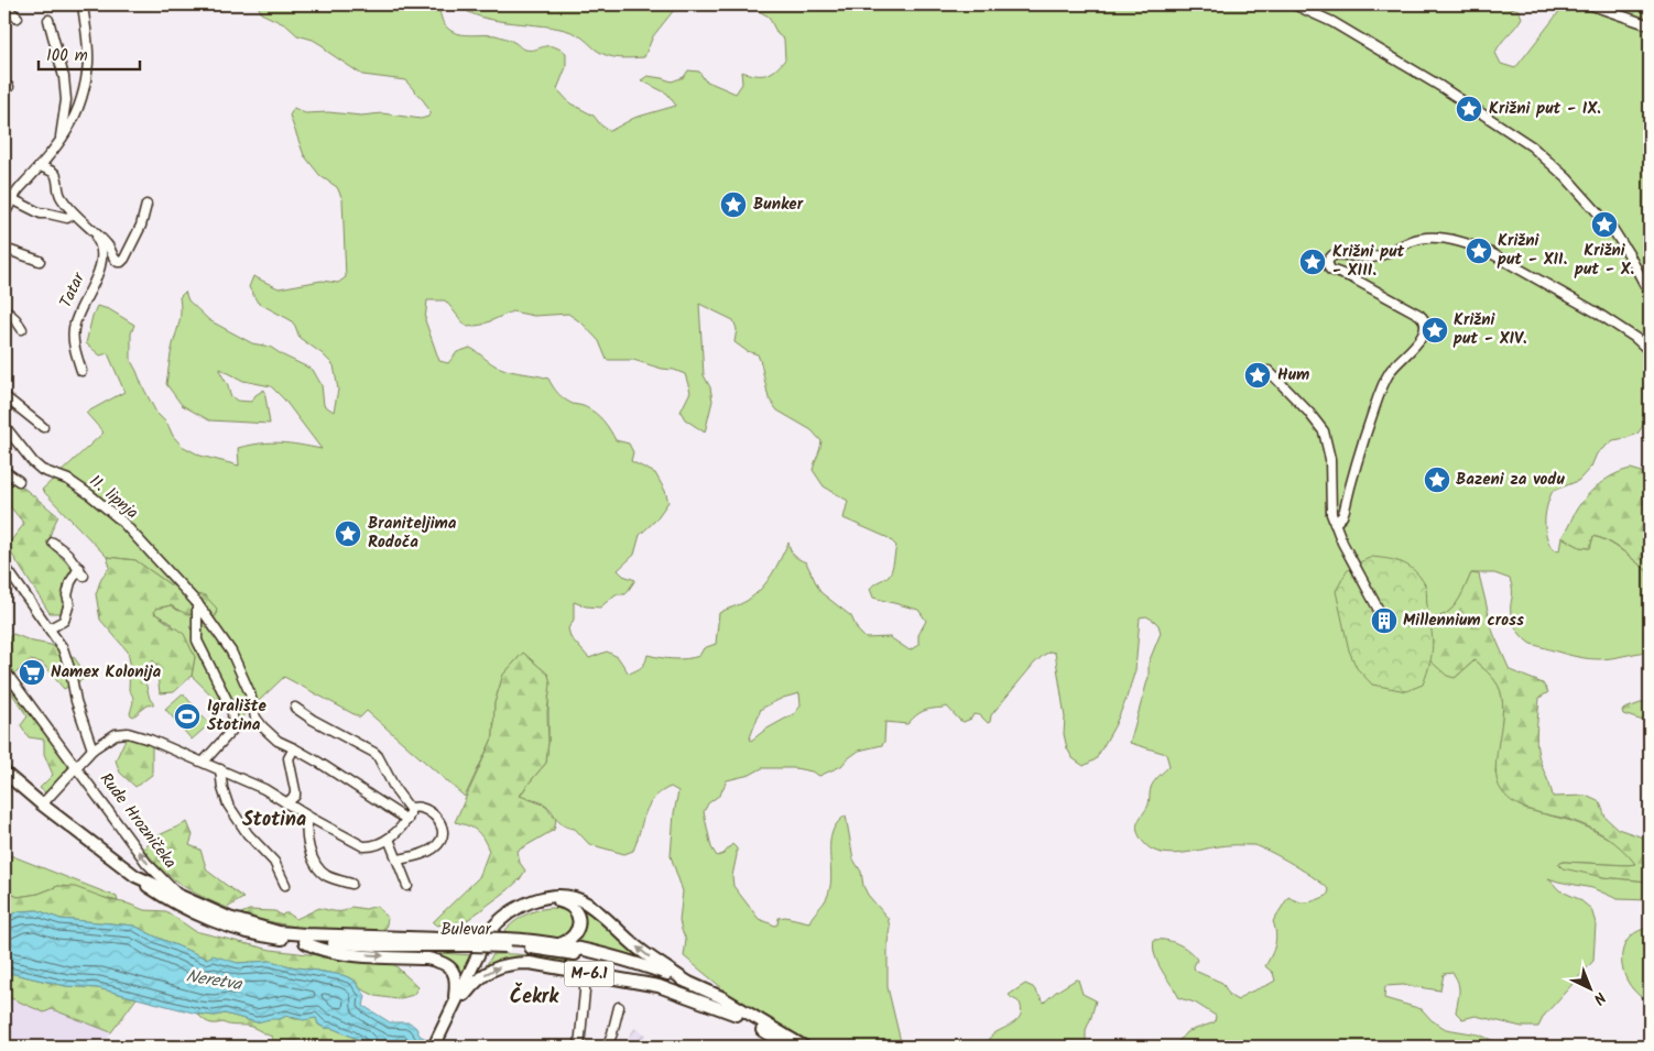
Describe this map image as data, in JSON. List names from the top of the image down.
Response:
{
  "streets": {
    "main road": ["Bulevar", "M-6.1"],
    "street": ["Tatar", "11. lipnja", "Rude Hrozničeka"]
  },
  "crossings": [
    ["Bulevar", "M-6.1"]
  ],
  "districts": ["Stotina", "Čekrk"],
  "water": ["Neretva"],
  "places": {
    "place": [
      "Križni put - IX.",
      "Bunker",
      "Križni put - X.",
      "Križni put - XII.",
      "Križni put - XIII.",
      "Križni put - XIV.",
      "Hum",
      "Bazeni za vodu",
      "Braniteljima Rodoča"
    ],
    "building": ["Millennium cross"],
    "supermarket": ["Namex Kolonija"],
    "sports": ["Igralište Stotina"]
  },
  "scale_bar": "100 m",
  "north": "bottom right"
}
